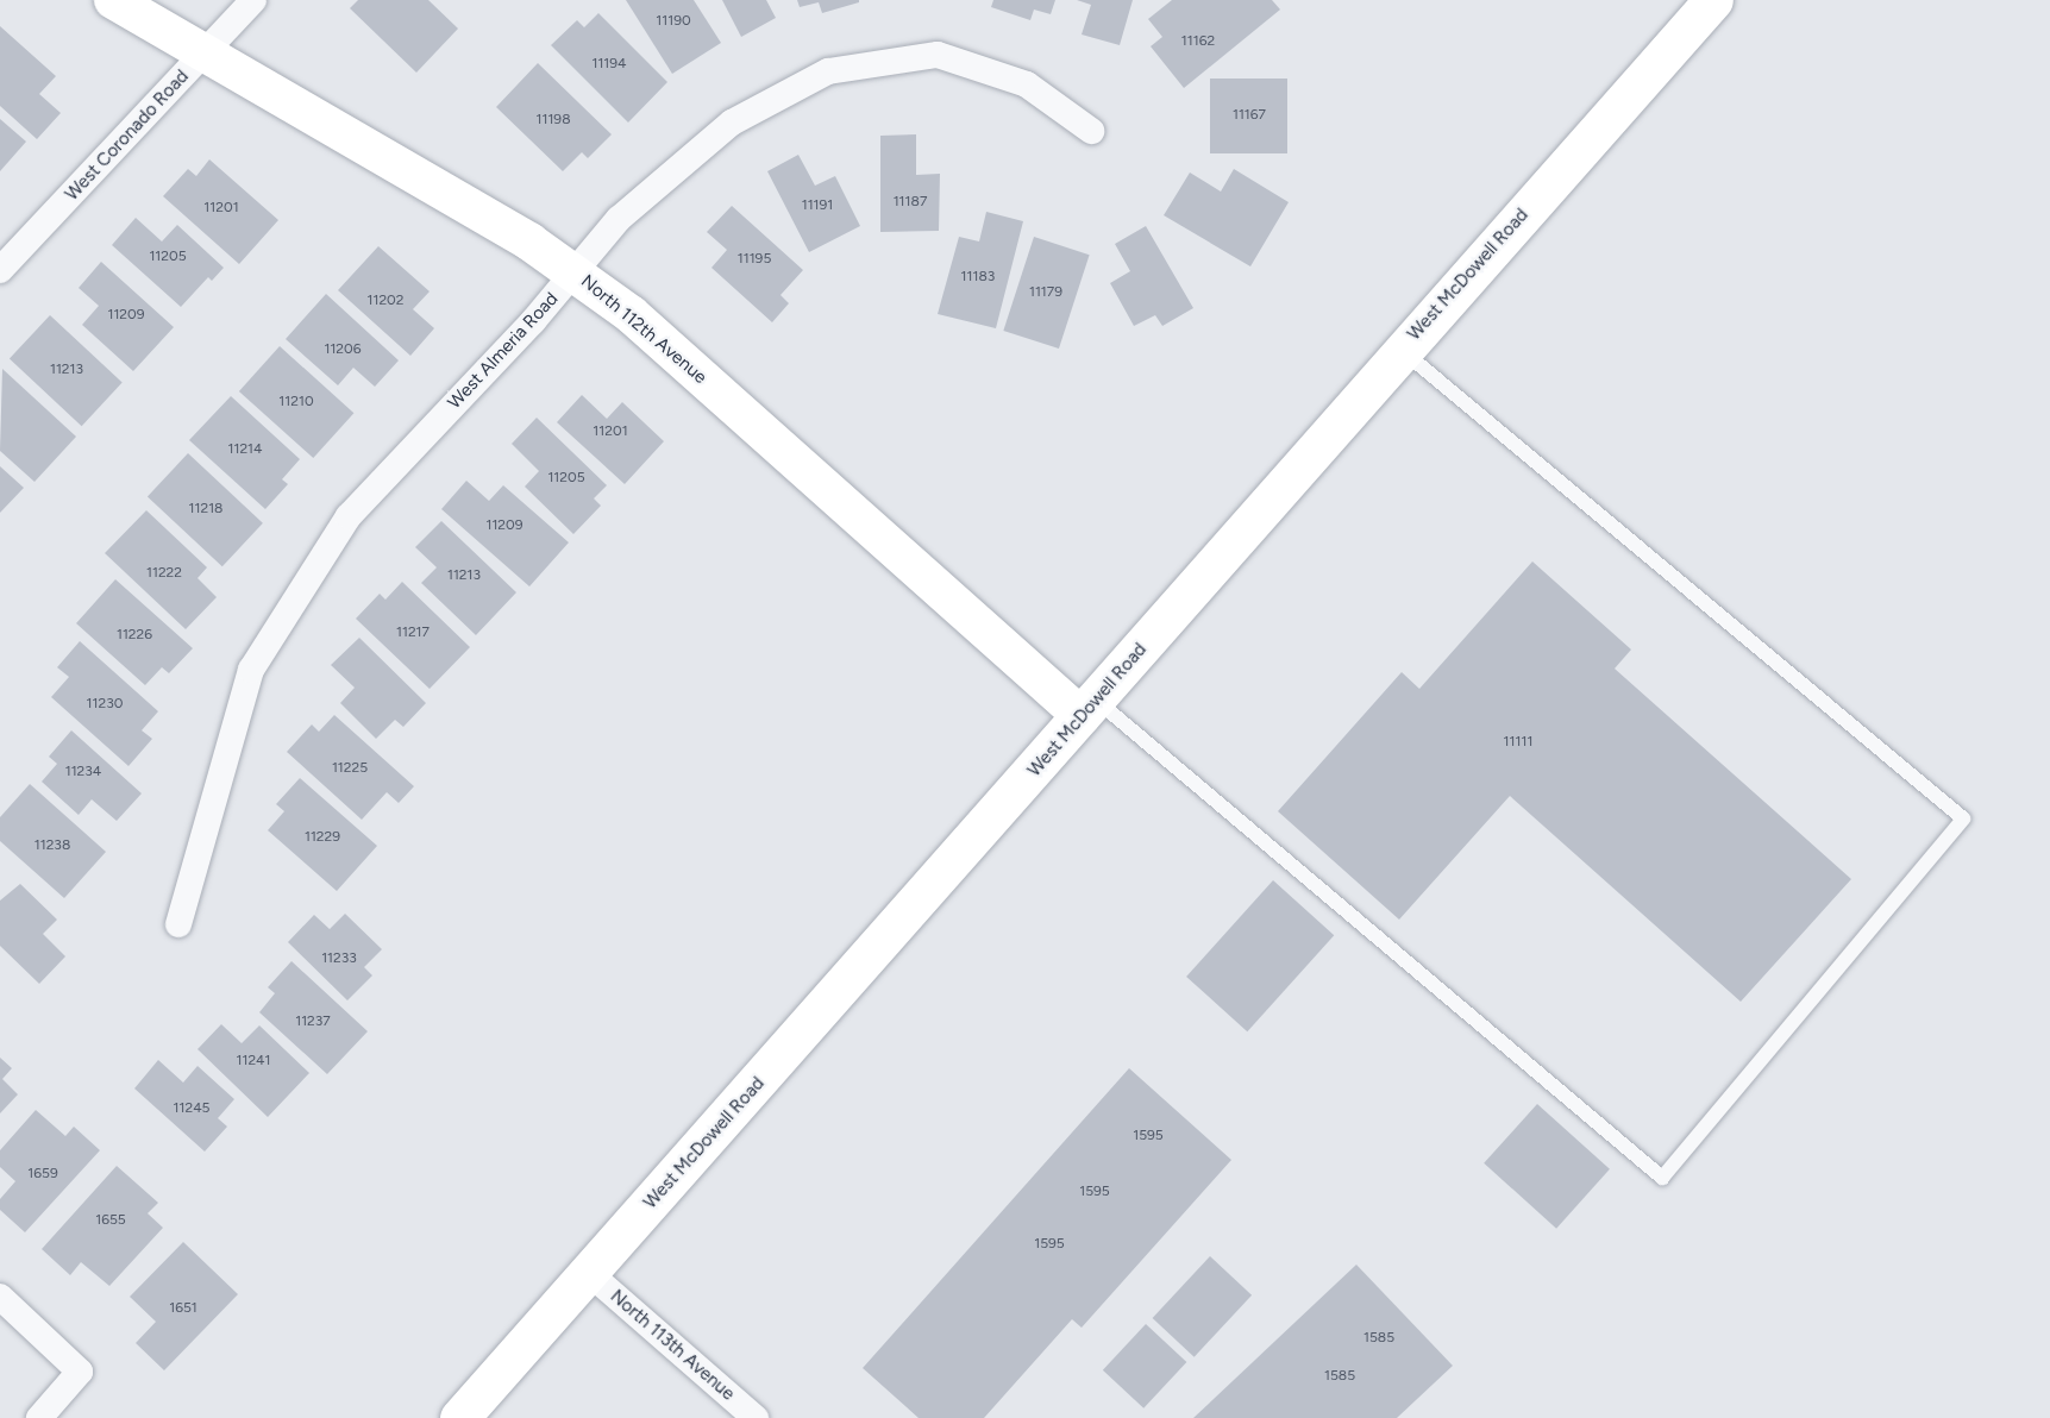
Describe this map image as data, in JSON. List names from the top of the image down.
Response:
{
  "streets": {
    "main road": ["West McDowell Road"],
    "street": [
      "West Coronado Road",
      "North 112th Avenue",
      "West Almeria Road",
      "North 113th Avenue"
    ]
  },
  "crossings": [
    ["West Coronado Road", "North 112th Avenue"],
    ["West McDowell Road", "North 112th Avenue"],
    ["West McDowell Road", "North 113th Avenue"],
    ["North 112th Avenue", "West Almeria Road"]
  ],
  "house_numbers": [
    "11190",
    "11162",
    "11194",
    "11167",
    "11198",
    "11187",
    "11191",
    "11201",
    "11205",
    "11195",
    "11183",
    "11179",
    "11202",
    "11209",
    "11206",
    "11213",
    "11210",
    "11201",
    "11214",
    "11205",
    "11218",
    "11209",
    "11222",
    "11213",
    "11217",
    "11226",
    "11230",
    "11111",
    "11225",
    "11234",
    "11229",
    "11238",
    "11233",
    "11237",
    "11241",
    "11245",
    "1595",
    "1659",
    "1595",
    "1655",
    "1595",
    "1651",
    "1585",
    "1585"
  ]
}
